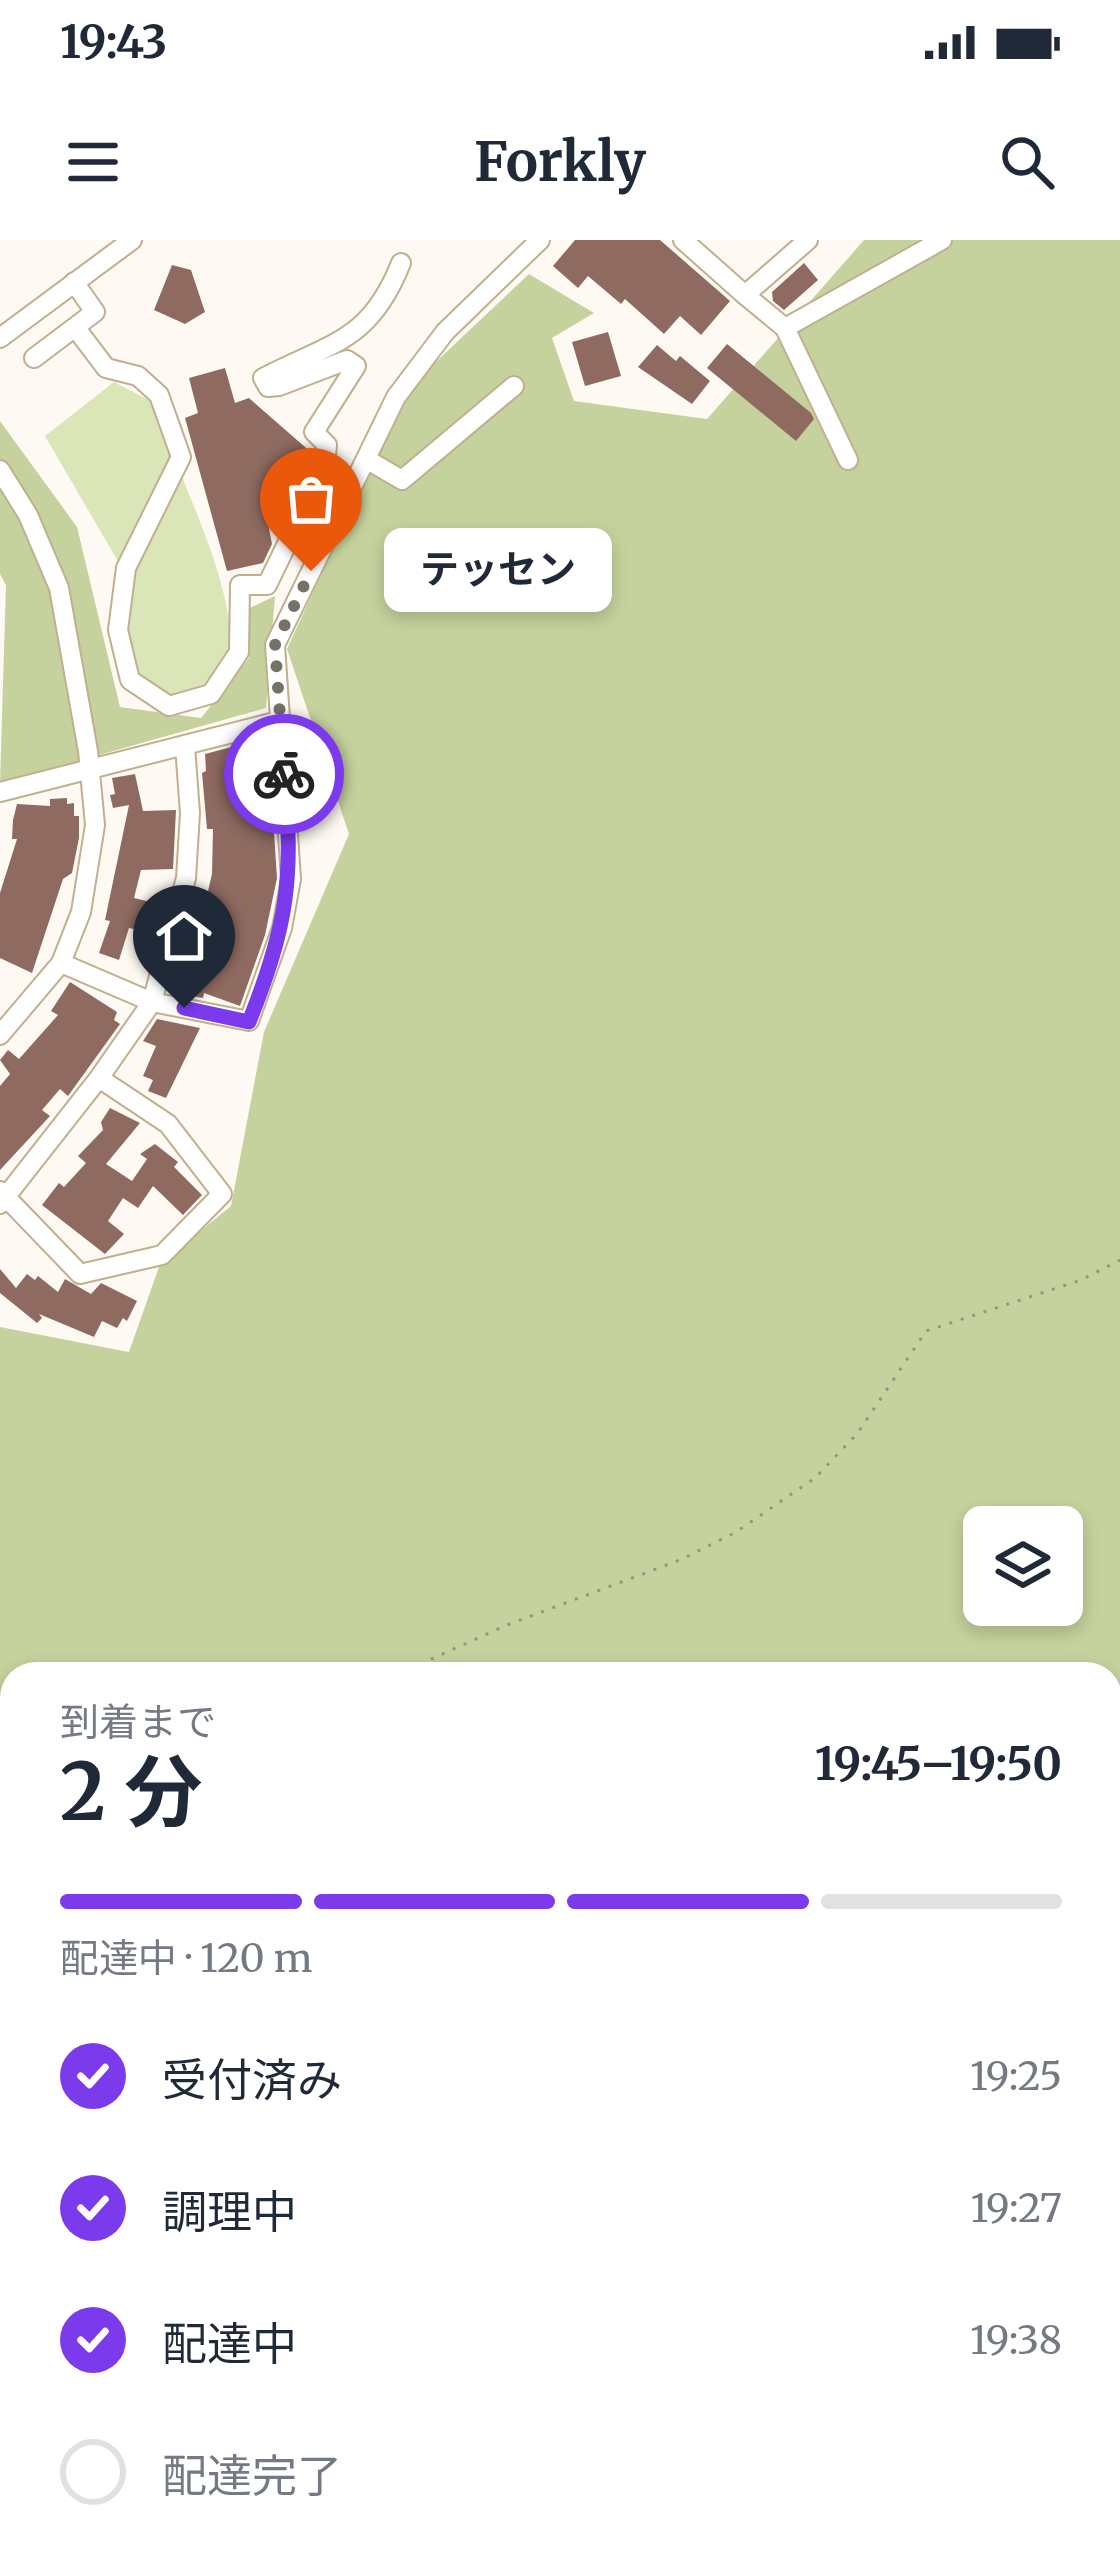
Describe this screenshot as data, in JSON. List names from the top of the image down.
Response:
{
  "places": ["テッセン"],
  "page": {
    "status": "19:43",
    "header": "Forkly",
    "bubble": "テッセン",
    "heading": ["2 分", "到着まで", "19:45–19:50"],
    "bar": "配達中 · 120 m",
    "list": [
      ["受付済み", "19:25"],
      ["調理中", "19:27"],
      ["配達中", "19:38"],
      "配達完了"
    ]
  }
}
